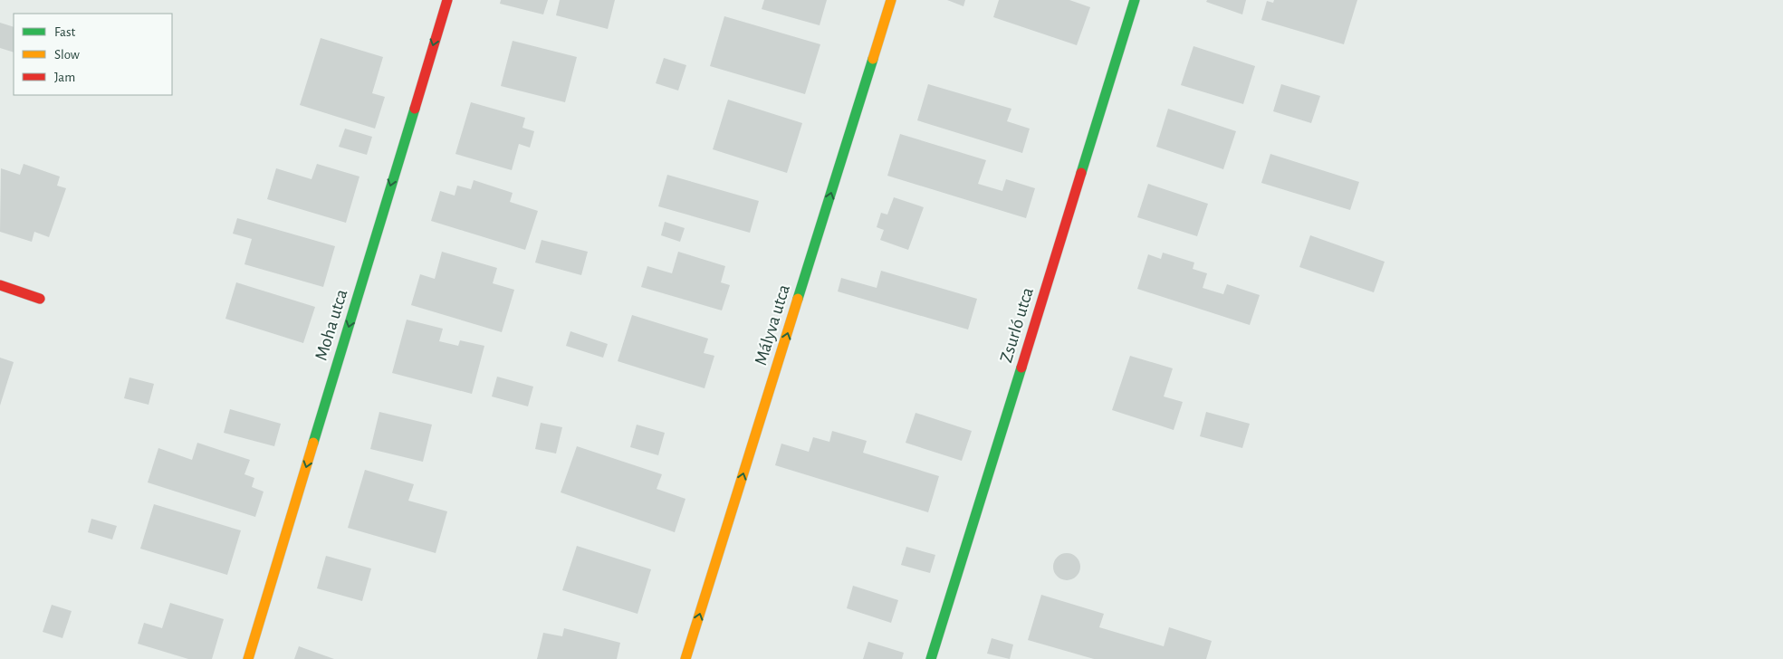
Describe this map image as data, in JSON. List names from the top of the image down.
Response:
{
  "streets": {
    "street": ["Moha utca", "Mályva utca", "Zsurló utca"]
  },
  "one_way": ["Moha utca", "Mályva utca"],
  "legend": ["Fast", "Slow", "Jam"]
}
